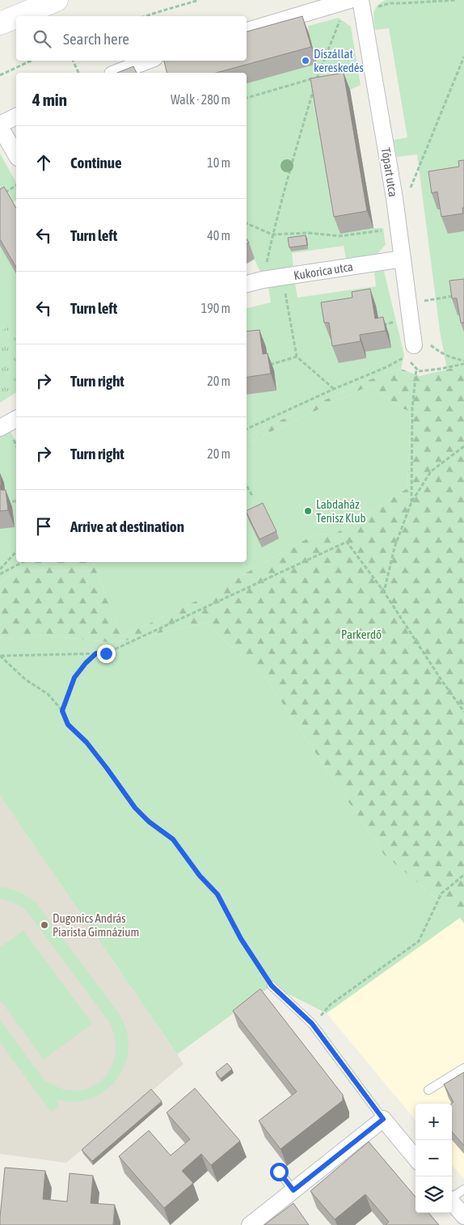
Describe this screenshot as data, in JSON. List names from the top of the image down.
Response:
{
  "streets": {
    "street": ["Tópart utca", "Kukorica utca"]
  },
  "crossings": [
    ["Tópart utca", "Kukorica utca"]
  ],
  "parks": ["Parkerdő"],
  "places": ["Díszállat kereskedés", "Labdaház Tenisz Klub", "Dugonics András Piarista Gimnázium"],
  "page": {
    "search": "Search here",
    "heading": ["4 min", "Walk · 280 m"],
    "list": [
      ["Continue", "10 m"],
      ["Turn left", "40 m"],
      ["Turn left", "190 m"],
      ["Turn right", "20 m"],
      ["Turn right", "20 m"],
      "Arrive at destination"
    ],
    "map_buttons": ["+", "−"]
  }
}
